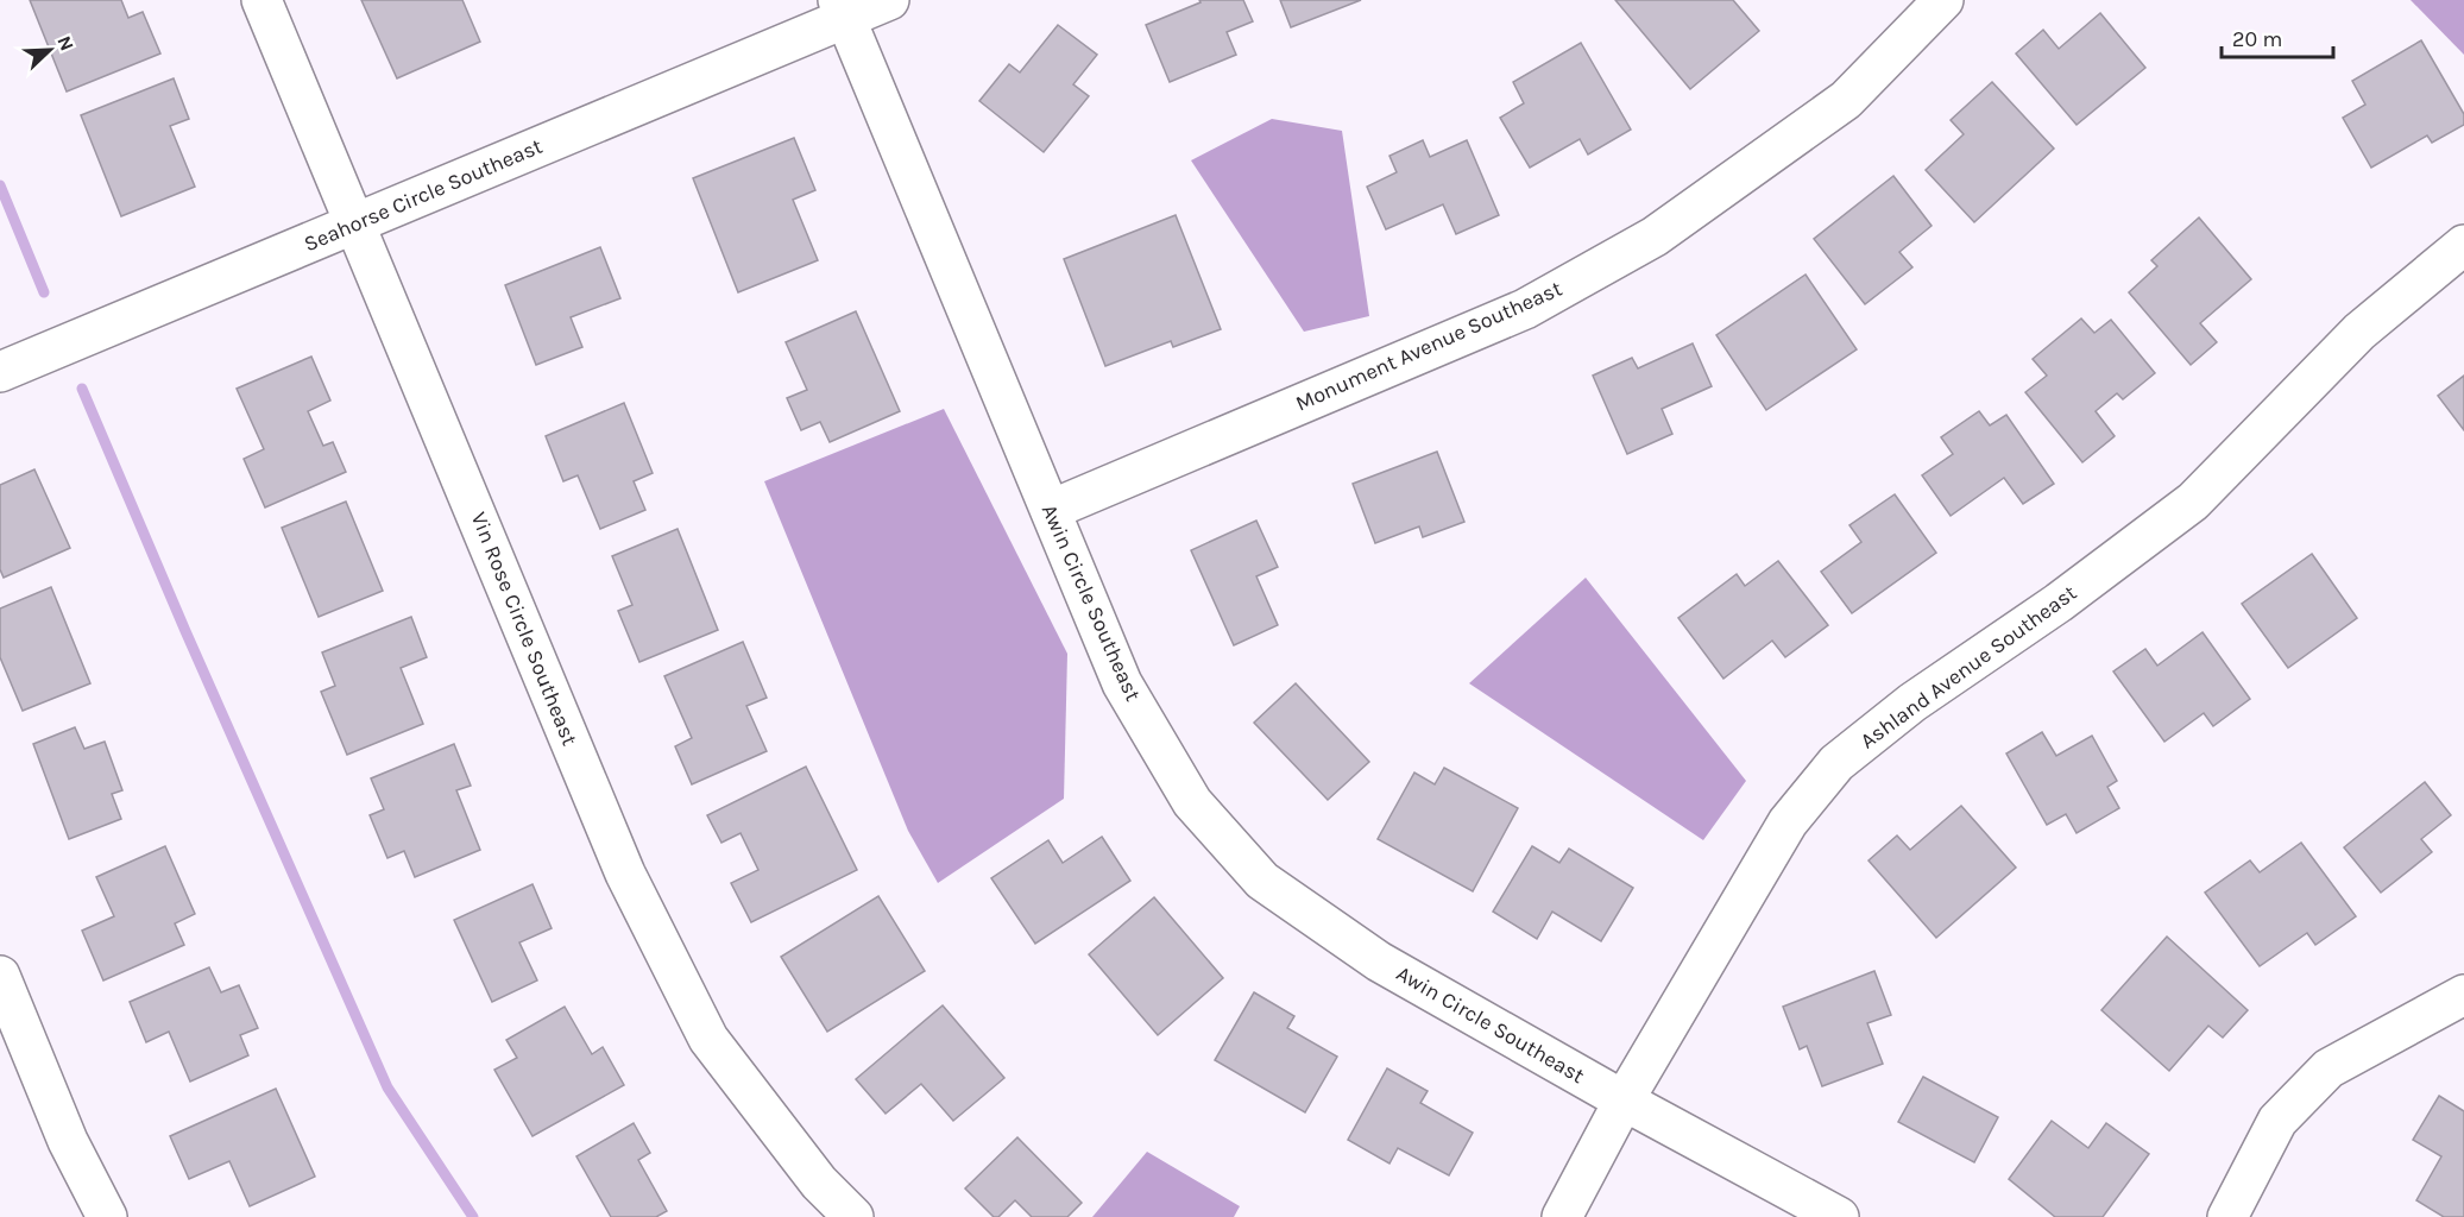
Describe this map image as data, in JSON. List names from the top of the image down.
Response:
{
  "streets": {
    "street": [
      "Seahorse Circle Southeast",
      "Monument Avenue Southeast",
      "Awin Circle Southeast",
      "Vin Rose Circle Southeast",
      "Ashland Avenue Southeast"
    ]
  },
  "crossings": [
    ["Seahorse Circle Southeast", "Awin Circle Southeast"],
    ["Seahorse Circle Southeast", "Vin Rose Circle Southeast"],
    ["Monument Avenue Southeast", "Awin Circle Southeast"],
    ["Awin Circle Southeast", "Ashland Avenue Southeast"]
  ],
  "scale_bar": "20 m",
  "north": "top right"
}
